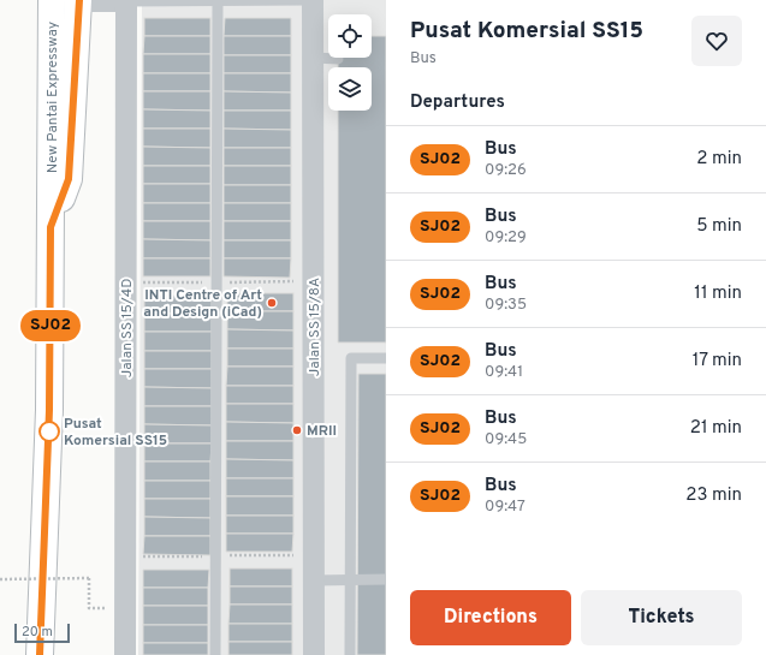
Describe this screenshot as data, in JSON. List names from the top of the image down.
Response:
{
  "streets": {
    "highway": ["New Pantai Expressway"],
    "street": ["Jalan SS 15/8A", "Jalan SS 15/4D"]
  },
  "places": ["INTI Centre of Art and Design (iCad)", "MRII", "Pusat Komersial SS15"],
  "lines": ["bus line SJ02"],
  "scale_bar": "20 m",
  "page": {
    "on_map": "SJ02",
    "heading": [
      ["Pusat Komersial SS15", "Bus"],
      "Departures"
    ],
    "list": [
      {
        "mark": "SJ02",
        "name": "Bus",
        "note": "09:26",
        "value": "2 min"
      },
      {
        "mark": "SJ02",
        "name": "Bus",
        "note": "09:29",
        "value": "5 min"
      },
      {
        "mark": "SJ02",
        "name": "Bus",
        "note": "09:35",
        "value": "11 min"
      },
      {
        "mark": "SJ02",
        "name": "Bus",
        "note": "09:41",
        "value": "17 min"
      },
      {
        "mark": "SJ02",
        "name": "Bus",
        "note": "09:45",
        "value": "21 min"
      },
      {
        "mark": "SJ02",
        "name": "Bus",
        "note": "09:47",
        "value": "23 min"
      }
    ],
    "buttons": ["Directions", "Tickets"],
    "scale": "20 m"
  }
}
